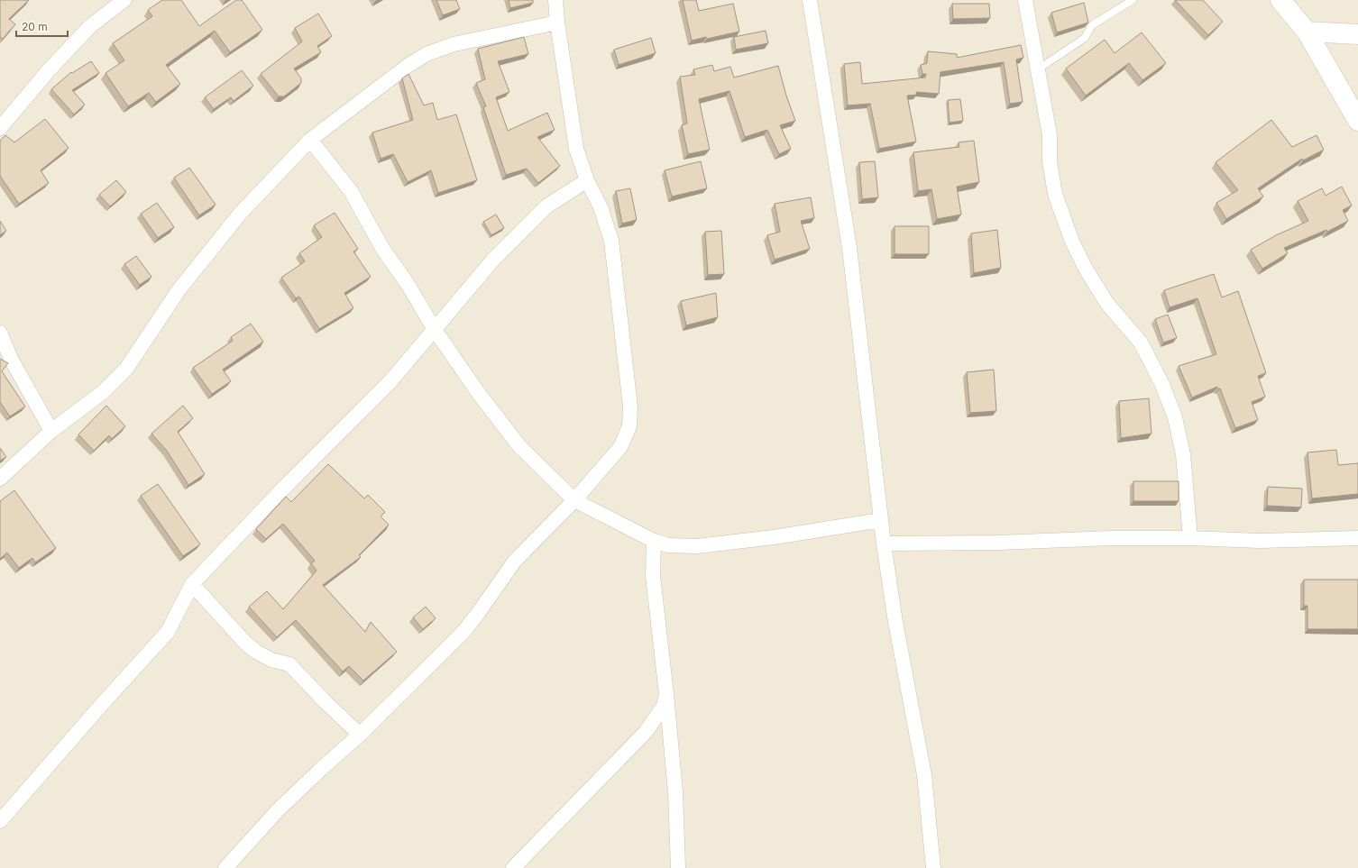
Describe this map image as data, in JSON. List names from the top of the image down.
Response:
{
  "scale_bar": "20 m"
}
